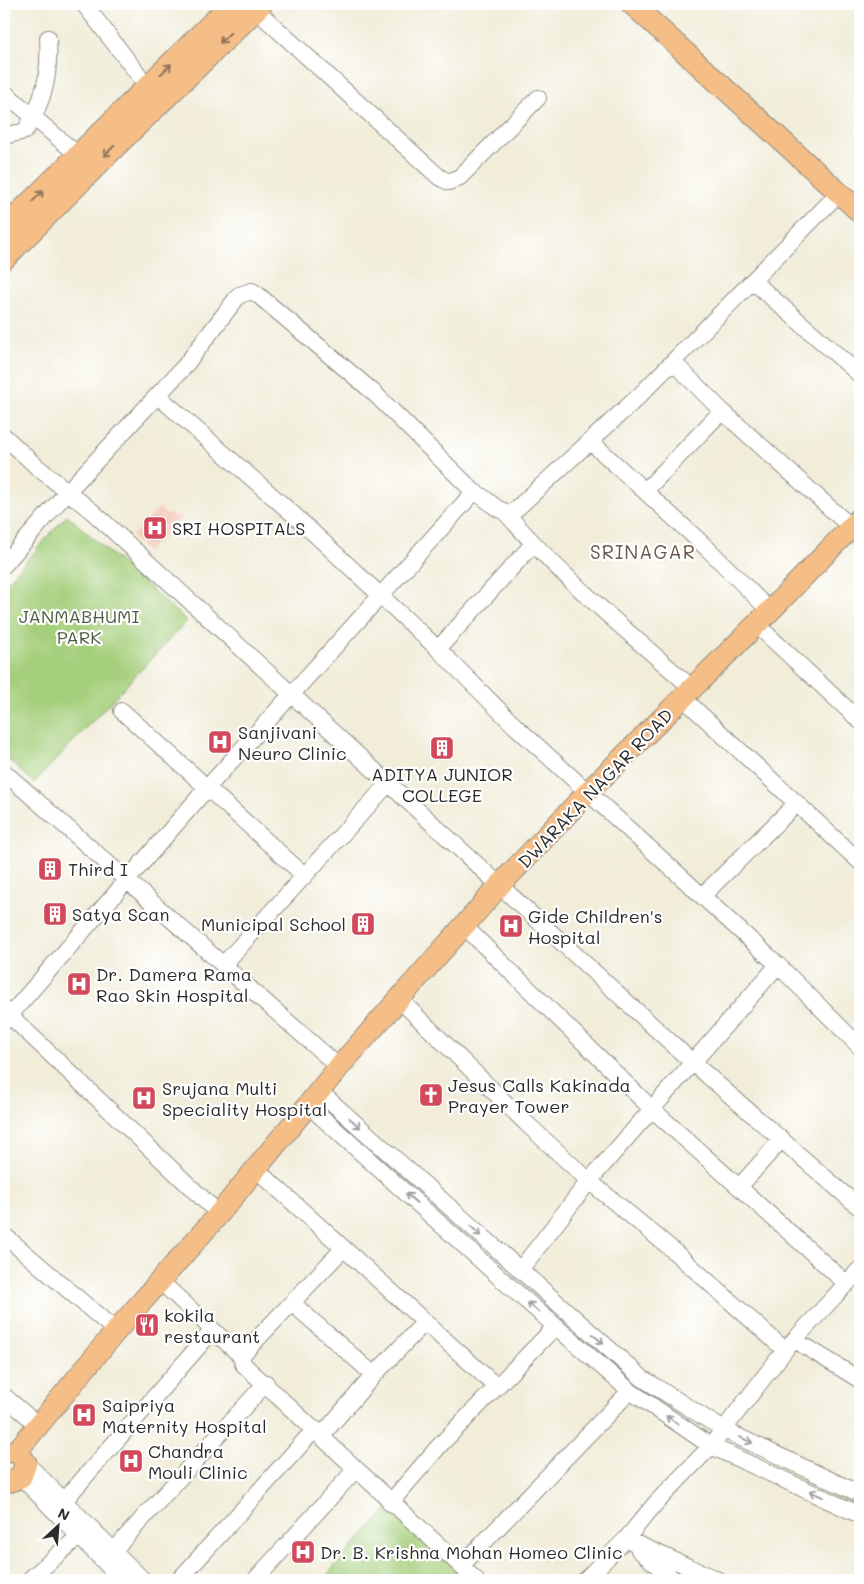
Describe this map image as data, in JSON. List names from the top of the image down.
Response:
{
  "streets": {
    "main road": ["DWARAKA NAGAR ROAD"]
  },
  "districts": ["SRINAGAR"],
  "parks": ["JANMABHUMI PARK"],
  "places": {
    "hospital": [
      "SRI HOSPITALS",
      "Sanjivani Neuro Clinic",
      "Gide Children's Hospital",
      "Dr. Damera Rama Rao Skin Hospital",
      "Srujana Multi Speciality Hospital",
      "Saipriya Maternity Hospital",
      "Chandra Mouli Clinic",
      "Dr. B. Krishna Mohan Homeo Clinic"
    ],
    "building": [
      "ADITYA JUNIOR COLLEGE",
      "Third I",
      "Satya Scan",
      "Municipal School"
    ],
    "church": ["Jesus Calls Kakinada Prayer Tower"],
    "restaurant": ["kokila restaurant"]
  },
  "north": "top right"
}
